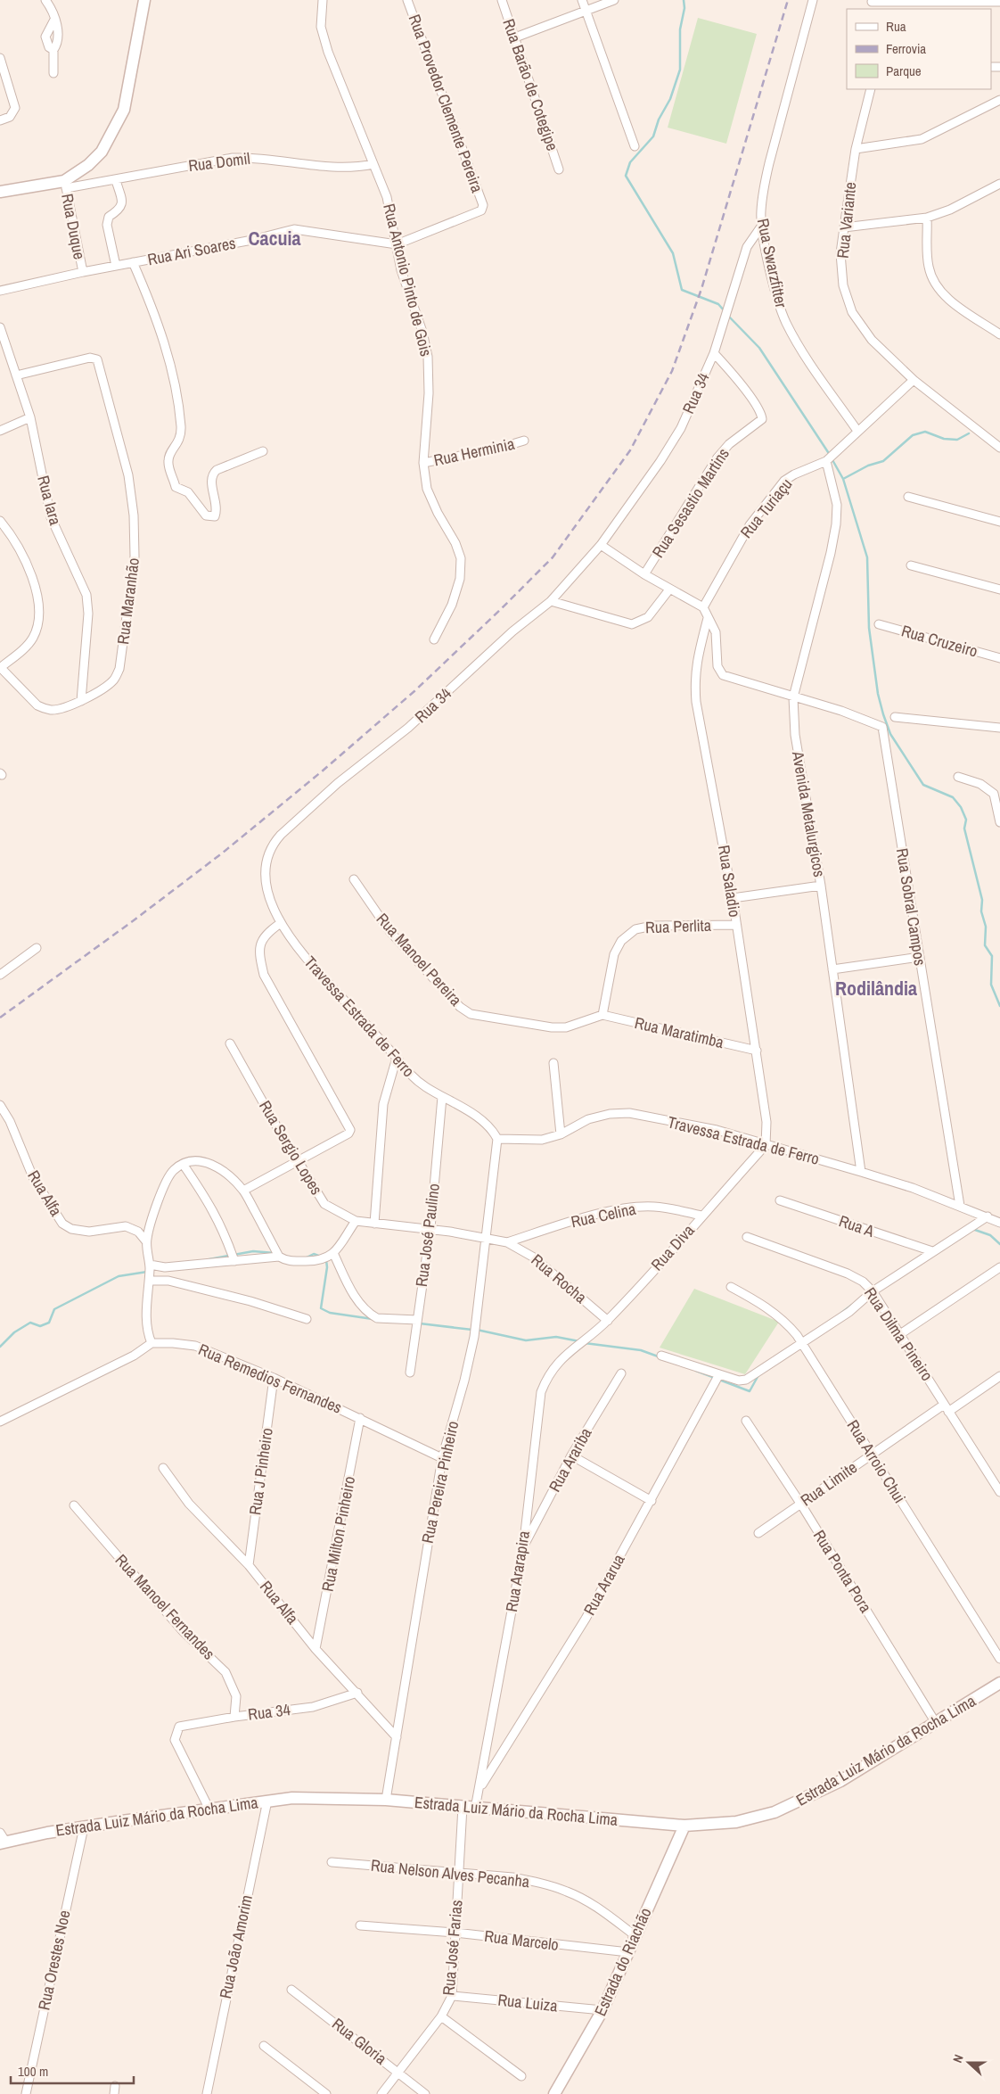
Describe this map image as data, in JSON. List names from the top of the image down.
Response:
{
  "streets": {
    "main road": ["Estrada Luiz Mário da Rocha Lima", "Estrada do Riachão"],
    "street": [
      "Rua Barão de Cotegipe",
      "Rua Provedor Clemente Pereira",
      "Rua Domil",
      "Rua Variante",
      "Rua Duque",
      "Rua Ari Soares",
      "Rua Swarzfitter",
      "Rua Antonio Pinto de Gois",
      "Rua 34",
      "Rua Herminia",
      "Rua Iara",
      "Rua Sesastio Martins",
      "Rua Turiaçu",
      "Rua Maranhão",
      "Rua Cruzeiro",
      "Avenida Metalurgicos",
      "Rua Saladio",
      "Rua Sobral Campos",
      "Rua Perlita",
      "Rua Manoel Pereira",
      "Travessa Estrada de Ferro",
      "Rua Maratimba",
      "Rua Sergio Lopes",
      "Rua Alfa",
      "Rua Celina",
      "Rua A",
      "Rua José Paulino",
      "Rua Diva",
      "Rua Rocha",
      "Rua Dilma Pineiro",
      "Rua Remedios Fernandes",
      "Rua Arariba",
      "Rua Arroio Chui",
      "Rua J Pinheiro",
      "Rua Pereira Pinheiro",
      "Rua Limite",
      "Rua Milton Pinheiro",
      "Rua Ararapira",
      "Rua Ponta Pora",
      "Rua Ararua",
      "Rua Manoel Fernandes",
      "Rua Nelson Alves Pecanha",
      "Rua Marcelo",
      "Rua João Amorim",
      "Rua José Farias",
      "Rua Orestes Noe",
      "Rua Luiza",
      "Rua Gloria"
    ]
  },
  "crossings": [
    ["Rua Provedor Clemente Pereira", "Rua Ari Soares"],
    ["Rua Provedor Clemente Pereira", "Rua Antonio Pinto de Gois"],
    ["Rua Domil", "Rua Duque"],
    ["Rua Domil", "Rua Antonio Pinto de Gois"],
    ["Rua Variante", "Rua Turiaçu"],
    ["Rua Duque", "Rua Ari Soares"],
    ["Rua Ari Soares", "Rua Antonio Pinto de Gois"],
    ["Rua Swarzfitter", "Rua 34"],
    ["Rua Swarzfitter", "Rua Turiaçu"],
    ["Rua Antonio Pinto de Gois", "Rua Herminia"],
    ["Rua 34", "Rua Sesastio Martins"],
    ["Rua 34", "Travessa Estrada de Ferro"],
    ["Rua 34", "Rua Alfa"],
    ["Rua 34", "Rua Manoel Fernandes"],
    ["Rua 34", "Estrada Luiz Mário da Rocha Lima"],
    ["Rua Iara", "Rua Maranhão"],
    ["Rua Turiaçu", "Avenida Metalurgicos"],
    ["Avenida Metalurgicos", "Rua Sobral Campos"],
    ["Avenida Metalurgicos", "Travessa Estrada de Ferro"],
    ["Rua Saladio", "Rua Perlita"],
    ["Rua Saladio", "Travessa Estrada de Ferro"],
    ["Rua Saladio", "Rua Maratimba"],
    ["Rua Saladio", "Rua Diva"],
    ["Rua Sobral Campos", "Travessa Estrada de Ferro"],
    ["Rua Perlita", "Rua Manoel Pereira"],
    ["Rua Perlita", "Rua Maratimba"],
    ["Rua Manoel Pereira", "Rua Maratimba"],
    ["Travessa Estrada de Ferro", "Rua José Paulino"],
    ["Travessa Estrada de Ferro", "Rua Diva"],
    ["Travessa Estrada de Ferro", "Rua Pereira Pinheiro"],
    ["Rua Sergio Lopes", "Rua Celina"],
    ["Rua Sergio Lopes", "Rua José Paulino"],
    ["Rua Sergio Lopes", "Rua Rocha"],
    ["Rua Sergio Lopes", "Rua Pereira Pinheiro"],
    ["Rua Alfa", "Rua J Pinheiro"],
    ["Rua Alfa", "Rua Pereira Pinheiro"],
    ["Rua Alfa", "Rua Milton Pinheiro"],
    ["Rua Celina", "Rua Diva"],
    ["Rua Celina", "Rua Rocha"],
    ["Rua Diva", "Rua Rocha"],
    ["Rua Diva", "Rua Ararapira"],
    ["Rua Dilma Pineiro", "Rua Limite"],
    ["Rua Remedios Fernandes", "Rua J Pinheiro"],
    ["Rua Remedios Fernandes", "Rua Pereira Pinheiro"],
    ["Rua Remedios Fernandes", "Rua Milton Pinheiro"],
    ["Rua Arariba", "Rua Ararapira"],
    ["Rua Arroio Chui", "Rua Limite"],
    ["Rua Pereira Pinheiro", "Estrada Luiz Mário da Rocha Lima"],
    ["Rua Limite", "Rua Ponta Pora"],
    ["Rua Ararapira", "Rua Ararua"],
    ["Rua Ararapira", "Estrada Luiz Mário da Rocha Lima"],
    ["Rua Ponta Pora", "Estrada Luiz Mário da Rocha Lima"],
    ["Estrada Luiz Mário da Rocha Lima", "Rua João Amorim"],
    ["Estrada Luiz Mário da Rocha Lima", "Rua José Farias"],
    ["Estrada Luiz Mário da Rocha Lima", "Rua Orestes Noe"],
    ["Estrada Luiz Mário da Rocha Lima", "Estrada do Riachão"],
    ["Rua Nelson Alves Pecanha", "Rua José Farias"],
    ["Rua Nelson Alves Pecanha", "Estrada do Riachão"],
    ["Rua Marcelo", "Rua José Farias"],
    ["Rua Marcelo", "Estrada do Riachão"],
    ["Rua José Farias", "Rua Luiza"],
    ["Rua José Farias", "Rua Gloria"],
    ["Estrada do Riachão", "Rua Luiza"]
  ],
  "districts": ["Cacuia", "Rodilândia"],
  "legend": ["Rua", "Ferrovia", "Parque"],
  "scale_bar": "100 m",
  "north": "left"
}
